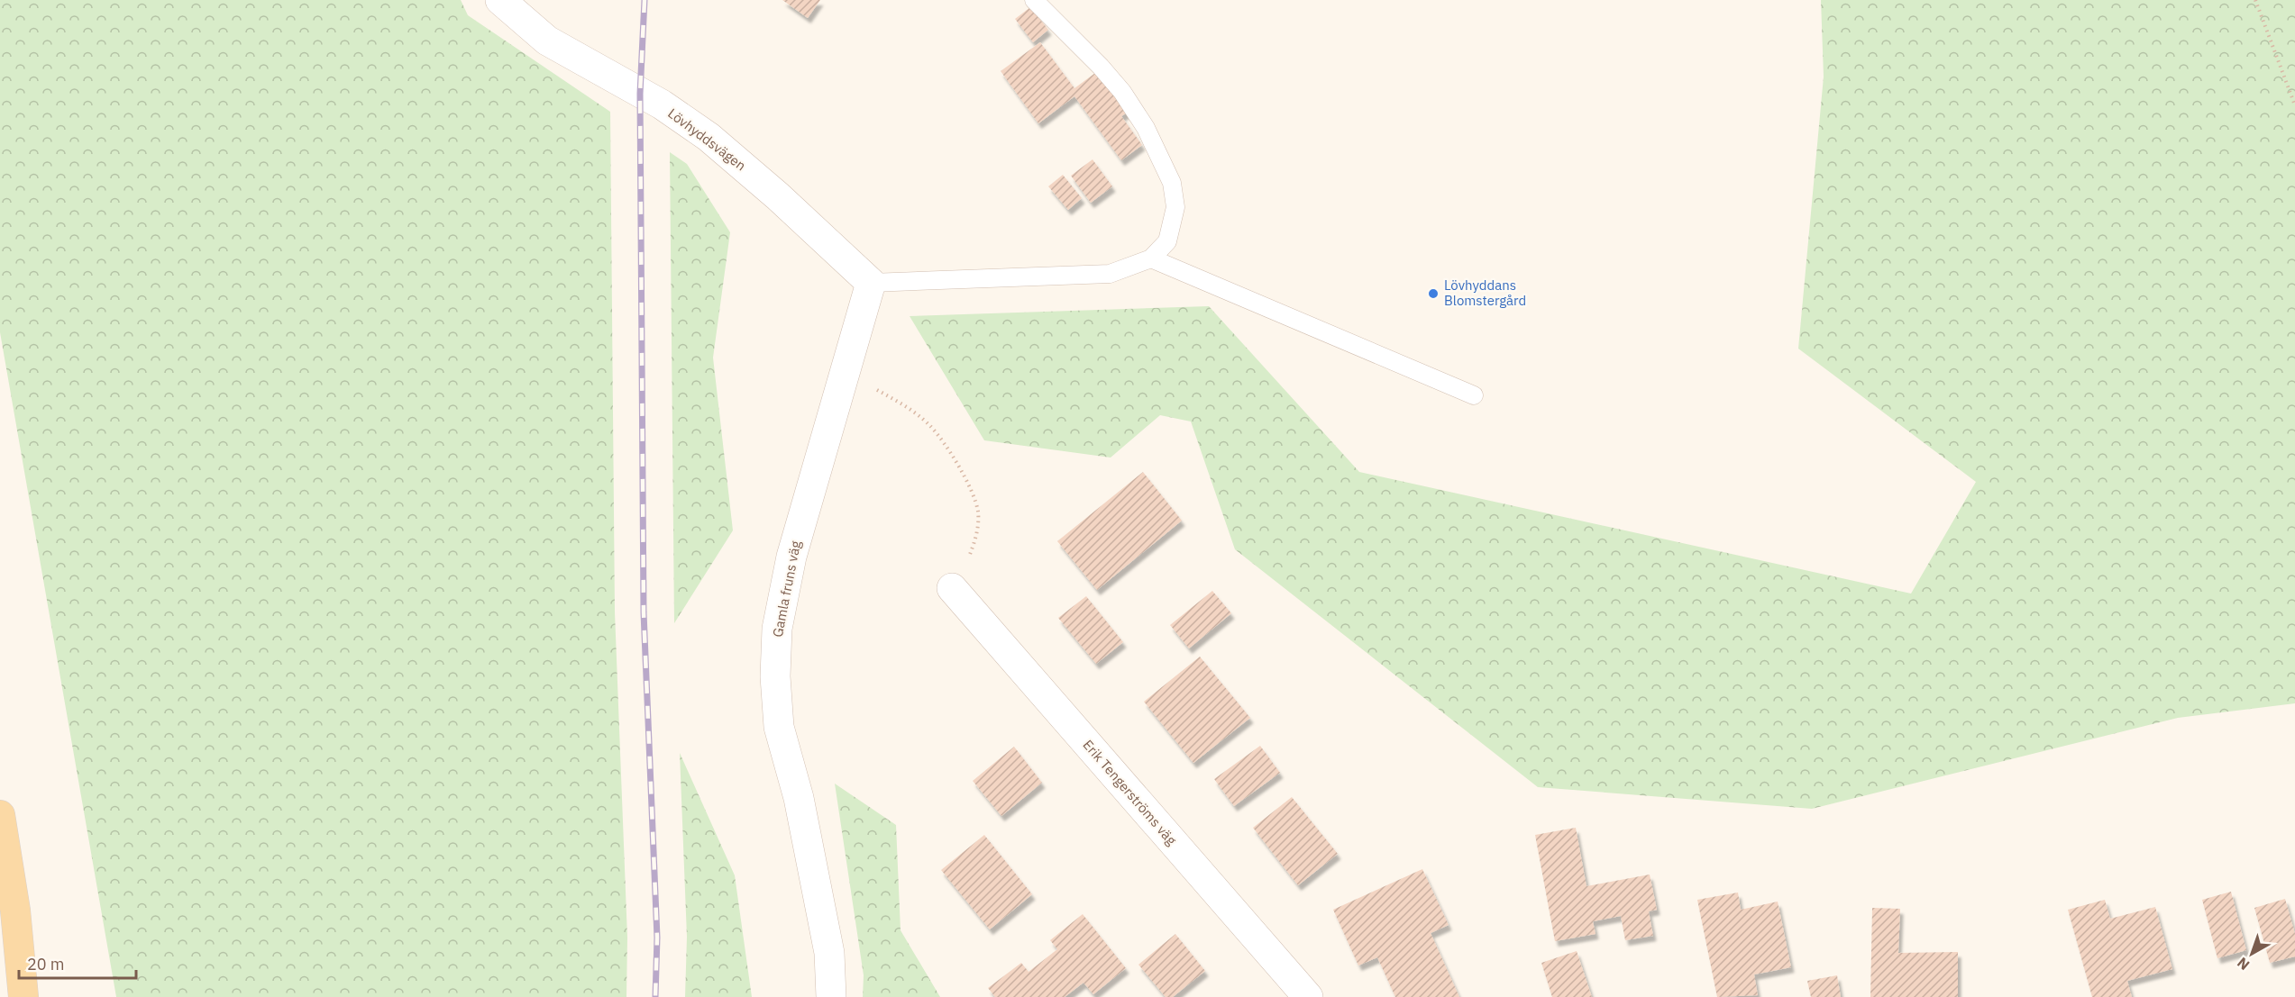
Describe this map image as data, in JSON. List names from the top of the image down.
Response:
{
  "streets": {
    "street": ["Lövhyddsvägen", "Gamla fruns väg", "Erik Tengerströms väg"]
  },
  "crossings": [
    ["Lövhyddsvägen", "Gamla fruns väg"]
  ],
  "places": ["Lövhyddans Blomstergård"],
  "scale_bar": "20 m",
  "north": "bottom left"
}
